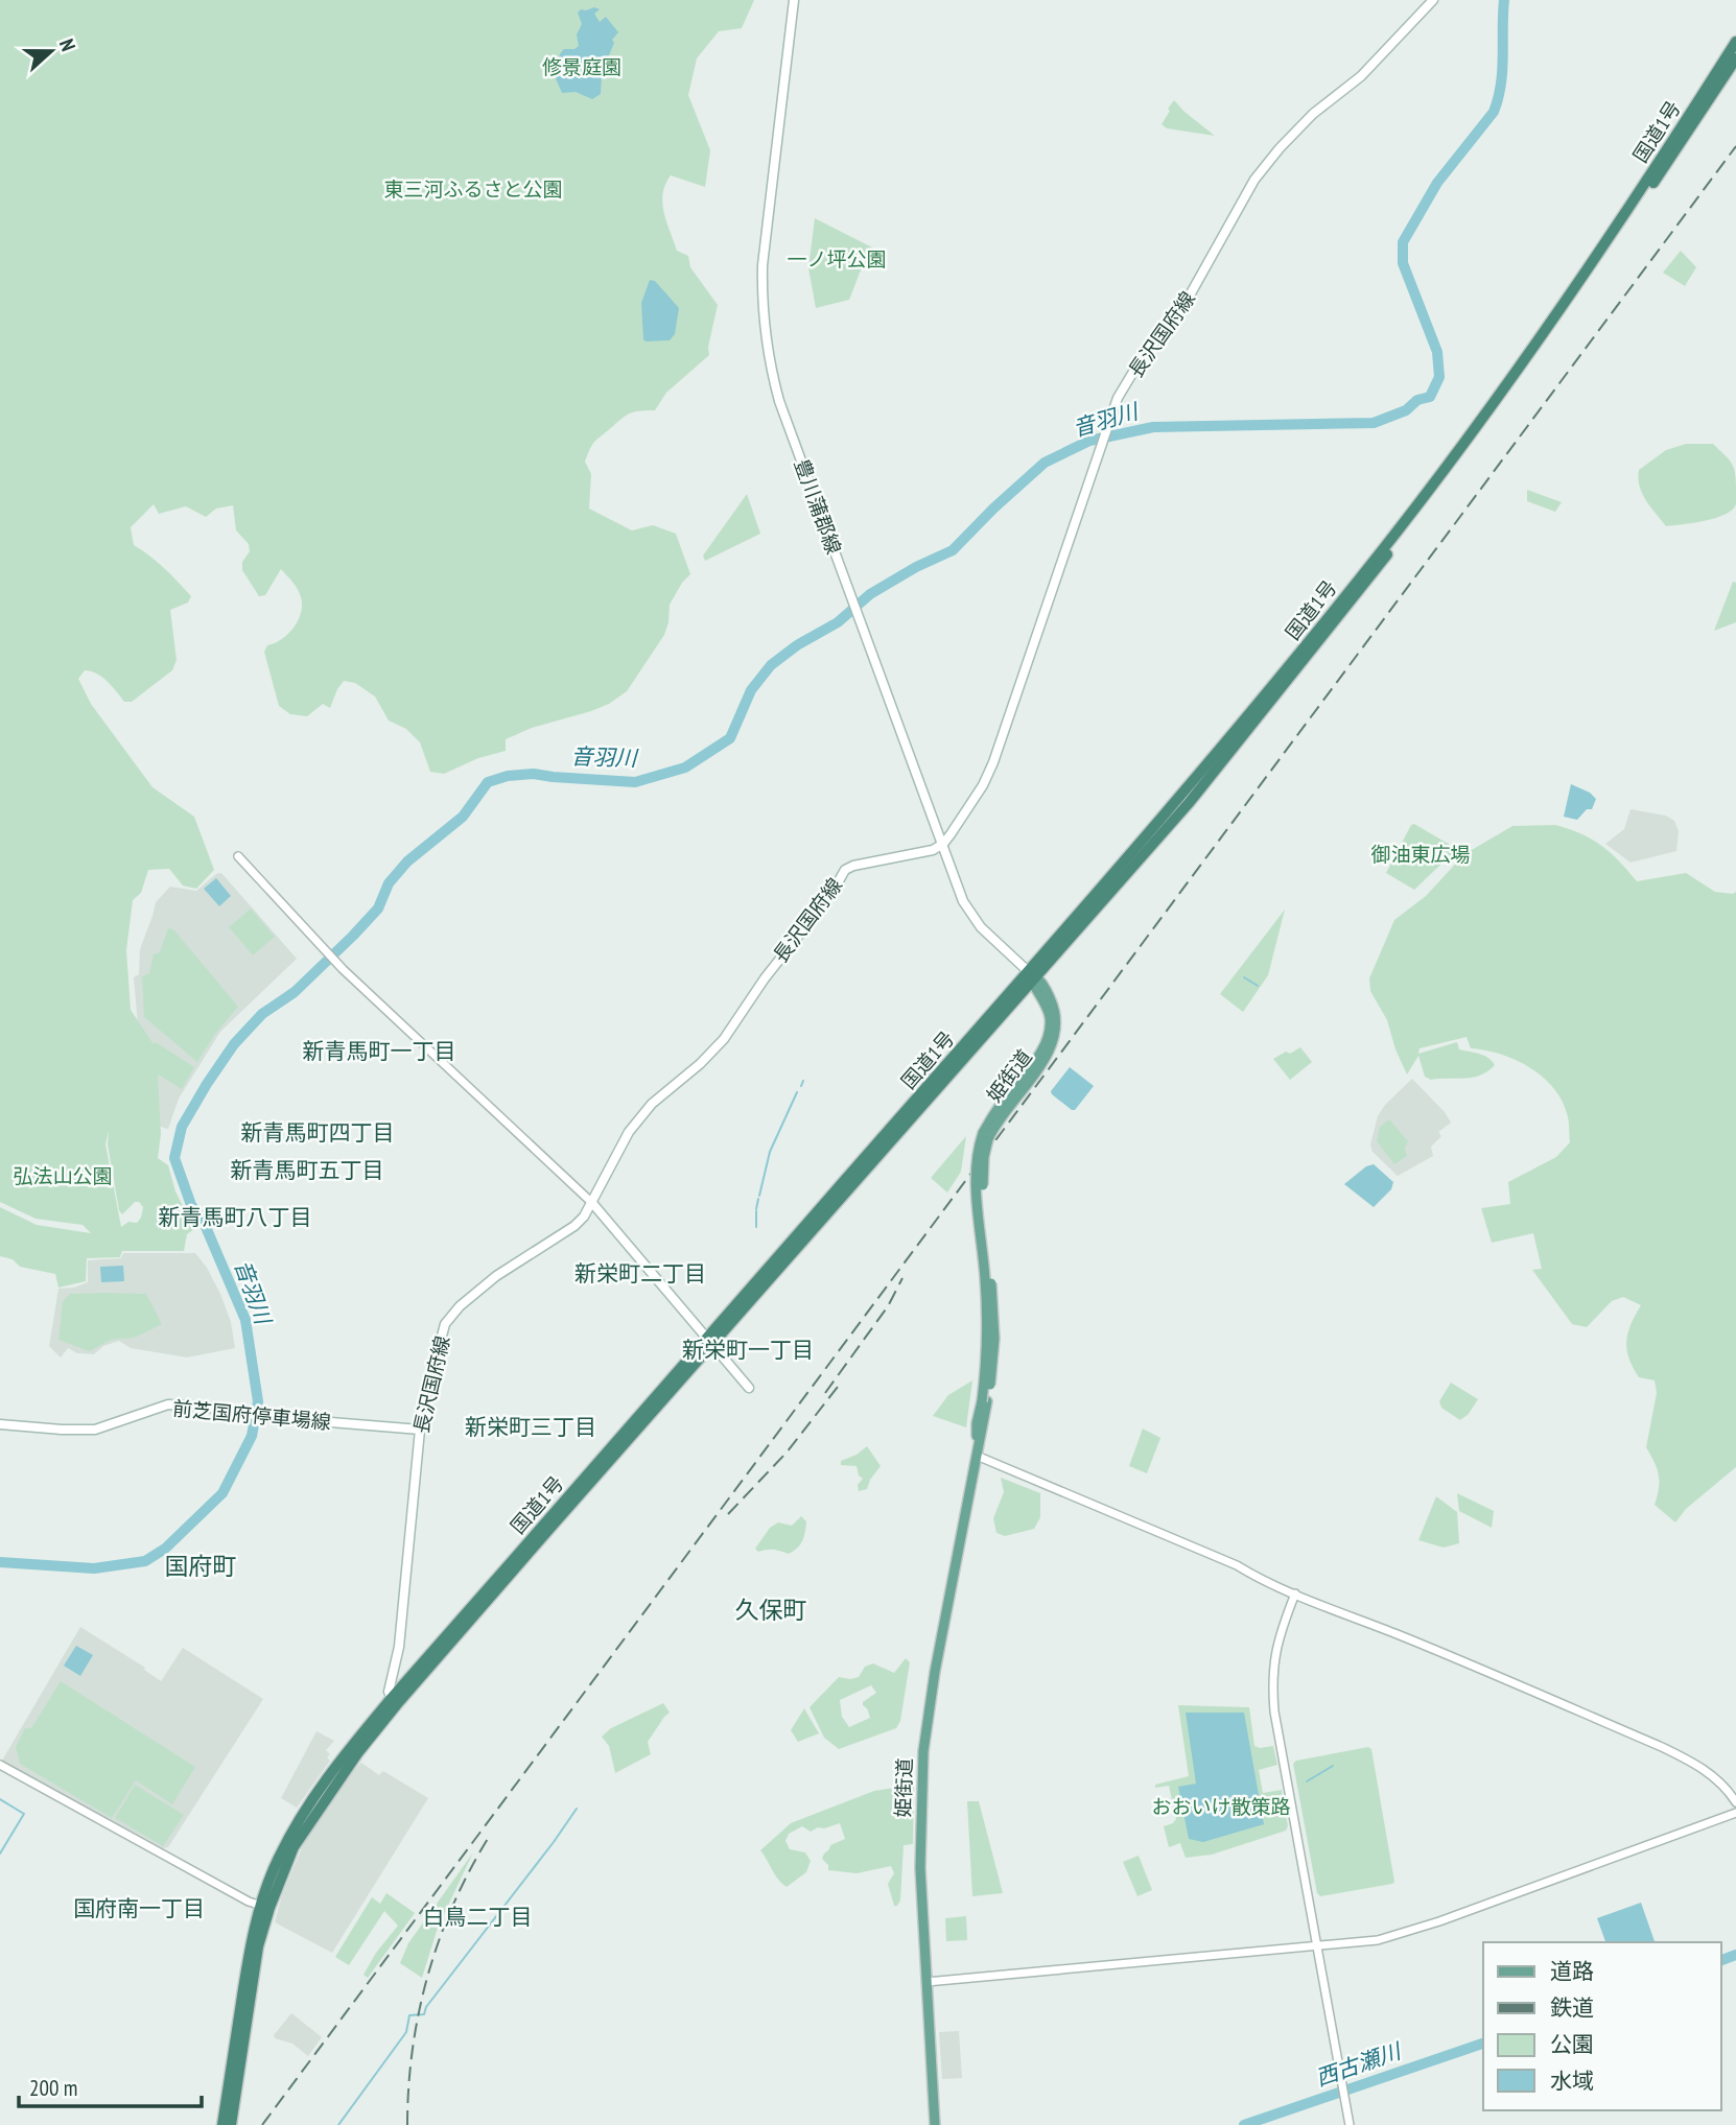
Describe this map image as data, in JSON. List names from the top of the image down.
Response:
{
  "streets": {
    "highway": ["国道1号"],
    "main road": [
      "長沢国府線",
      "豊川蒲郡線",
      "姫街道",
      "前芝国府停車場線"
    ]
  },
  "crossings": [
    ["国道1号", "長沢国府線"],
    ["国道1号", "豊川蒲郡線"],
    ["国道1号", "姫街道"],
    ["長沢国府線", "豊川蒲郡線"],
    ["長沢国府線", "前芝国府停車場線"],
    ["豊川蒲郡線", "姫街道"]
  ],
  "districts": [
    "新青馬町一丁目",
    "新青馬町四丁目",
    "新青馬町五丁目",
    "新青馬町八丁目",
    "新栄町二丁目",
    "新栄町一丁目",
    "新栄町三丁目",
    "国府町",
    "久保町",
    "国府南一丁目",
    "白鳥二丁目"
  ],
  "water": ["音羽川", "西古瀬川"],
  "parks": [
    "修景庭園",
    "東三河ふるさと公園",
    "一ノ坪公園",
    "御油東広場",
    "弘法山公園",
    "おおいけ散策路"
  ],
  "legend": [
    "道路",
    "鉄道",
    "公園",
    "水域"
  ],
  "scale_bar": "200 m",
  "north": "right"
}
